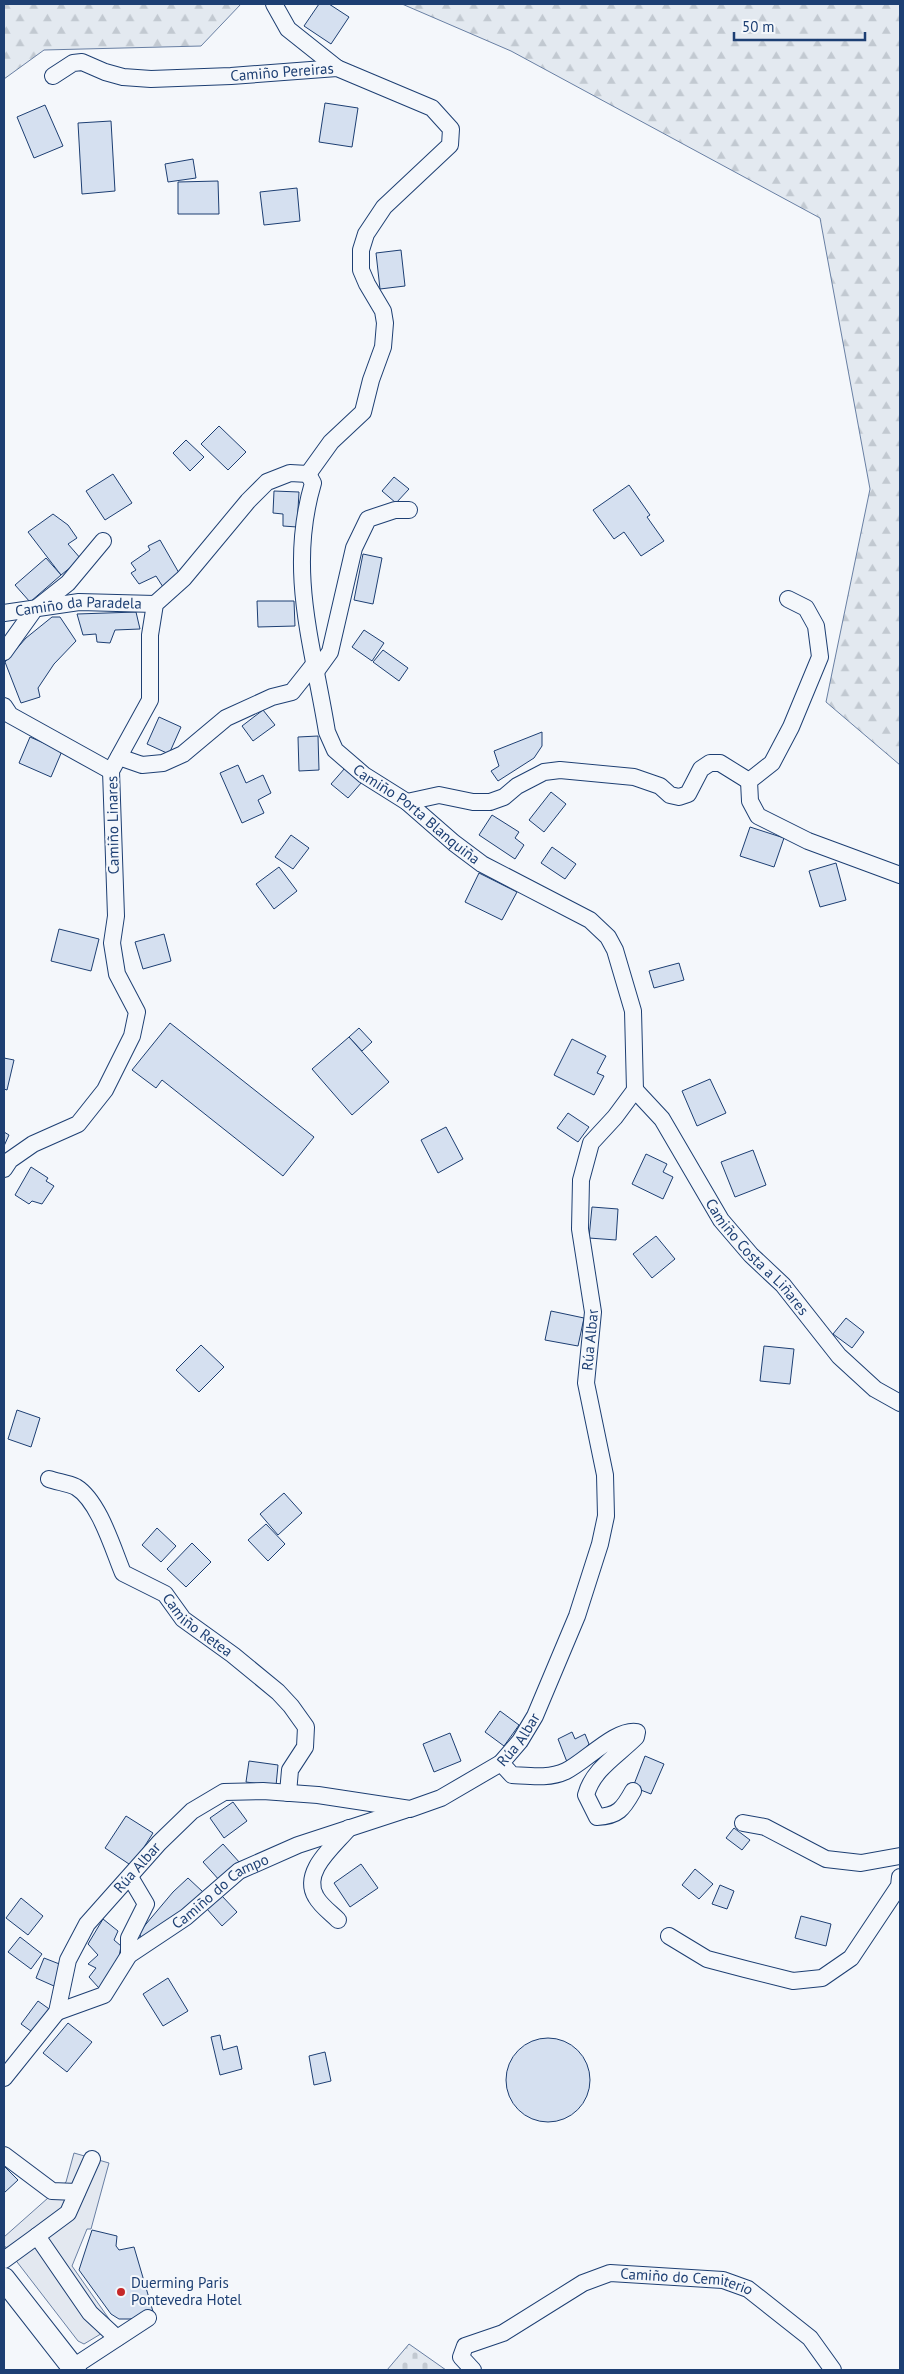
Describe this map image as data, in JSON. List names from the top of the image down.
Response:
{
  "streets": {
    "street": [
      "Camiño Pereiras",
      "Camiño da Paradela",
      "Camiño Porta Blanquiña",
      "Camiño Linares",
      "Camiño Costa a Liñares",
      "Rúa Albar",
      "Camiño Retea",
      "Camiño do Campo",
      "Camiño do Cemiterio"
    ]
  },
  "crossings": [
    ["Camiño Pereiras", "Camiño Porta Blanquiña"],
    ["Camiño da Paradela", "Camiño Linares"],
    ["Camiño Porta Blanquiña", "Camiño Costa a Liñares"],
    ["Camiño Porta Blanquiña", "Rúa Albar"],
    ["Camiño Costa a Liñares", "Rúa Albar"],
    ["Rúa Albar", "Camiño Retea"],
    ["Rúa Albar", "Camiño do Campo"]
  ],
  "places": ["Duerming Paris Pontevedra Hotel"],
  "scale_bar": "50 m"
}
